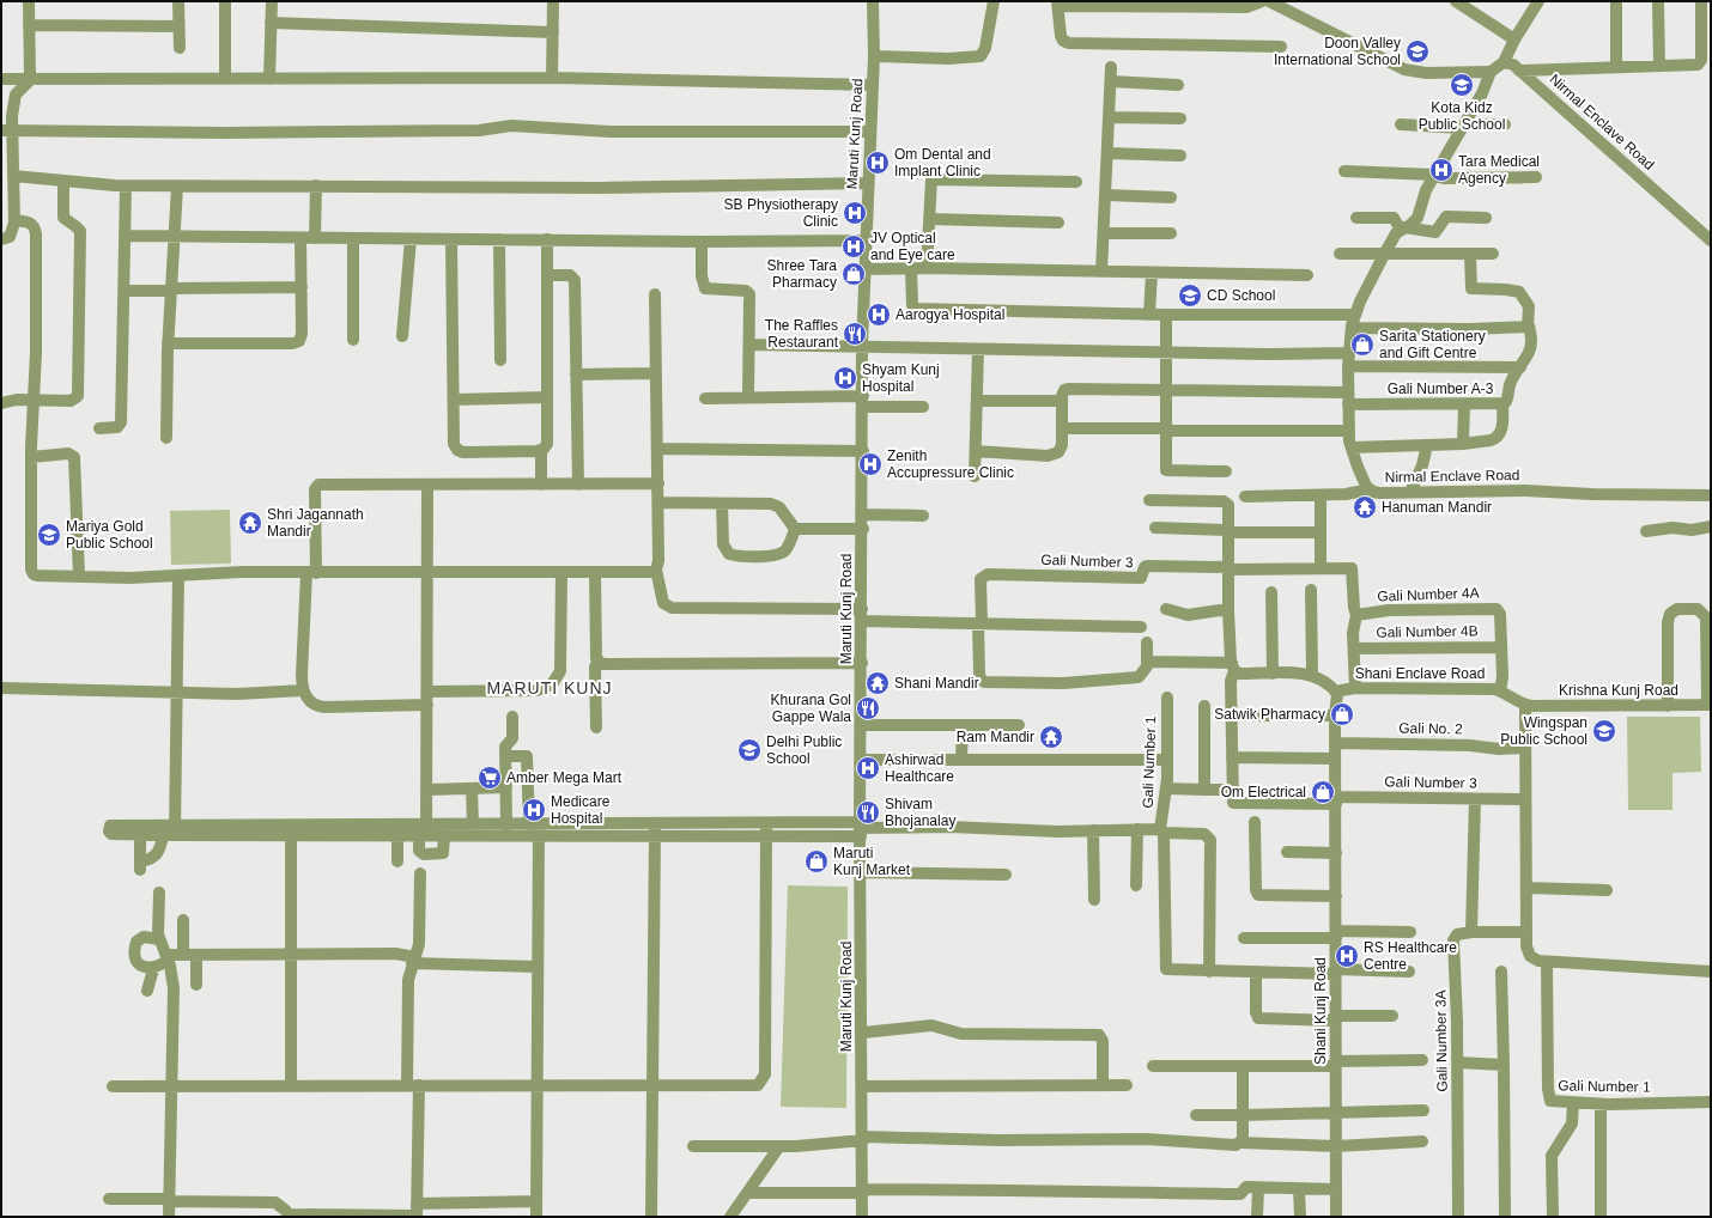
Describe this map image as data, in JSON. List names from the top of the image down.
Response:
{
  "streets": {
    "street": [
      "Nirmal Enclave Road",
      "Maruti Kunj Road",
      "Gali Number A-3",
      "Gali Number 3",
      "Gali Number 4A",
      "Gali Number 4B",
      "Shani Enclave Road",
      "Krishna Kunj Road",
      "Gali No. 2",
      "Gali Number 1",
      "Shani Kunj Road",
      "Gali Number 3A"
    ]
  },
  "crossings": [
    ["Nirmal Enclave Road", "Gali Number A-3"],
    ["Gali Number 3", "Shani Enclave Road"],
    ["Gali Number 3", "Shani Kunj Road"],
    ["Gali Number 4A", "Gali Number 4B"],
    ["Shani Enclave Road", "Krishna Kunj Road"],
    ["Shani Enclave Road", "Gali No. 2"],
    ["Shani Enclave Road", "Shani Kunj Road"]
  ],
  "districts": ["MARUTI KUNJ"],
  "places": {
    "school or university": [
      "Doon Valley International School",
      "Kota Kidz Public School",
      "CD School",
      "Mariya Gold Public School",
      "Wingspan Public School",
      "Delhi Public School"
    ],
    "hospital": [
      "Om Dental and Implant Clinic",
      "Tara Medical Agency",
      "SB Physiotherapy Clinic",
      "JV Optical and Eye care",
      "Aarogya Hospital",
      "Shyam Kunj Hospital",
      "Zenith Accupressure Clinic",
      "Ashirwad Healthcare",
      "Medicare Hospital",
      "RS Healthcare Centre"
    ],
    "shop": [
      "Shree Tara Pharmacy",
      "Sarita Stationery and Gift Centre",
      "Satwik Pharmacy",
      "Om Electrical",
      "Maruti Kunj Market"
    ],
    "restaurant": ["The Raffles Restaurant", "Khurana Gol Gappe Wala", "Shivam Bhojanalay"],
    "temple": [
      "Hanuman Mandir",
      "Shri Jagannath Mandir",
      "Shani Mandir",
      "Ram Mandir"
    ],
    "supermarket": ["Amber Mega Mart"]
  }
}
